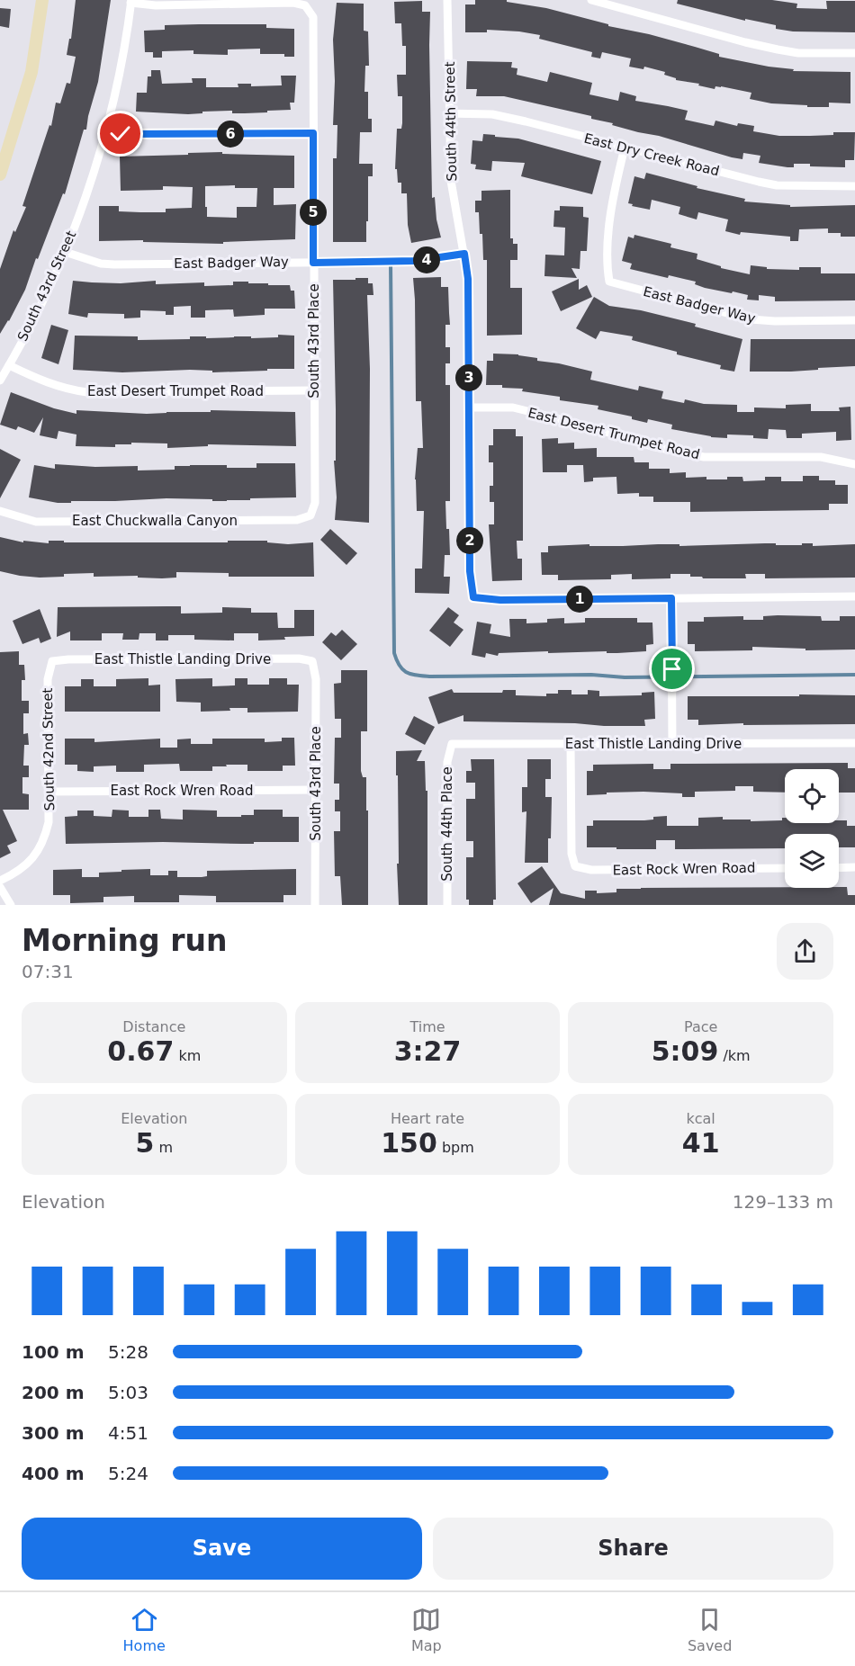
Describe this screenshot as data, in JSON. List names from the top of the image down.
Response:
{
  "streets": {
    "street": [
      "South 44th Street",
      "East Dry Creek Road",
      "East Badger Way",
      "South 43rd Street",
      "South 43rd Place",
      "East Desert Trumpet Road",
      "East Chuckwalla Canyon",
      "East Thistle Landing Drive",
      "South 42nd Street",
      "East Rock Wren Road",
      "South 44th Place"
    ]
  },
  "crossings": [
    ["South 44th Street", "East Dry Creek Road"],
    ["South 44th Street", "East Badger Way"],
    ["South 44th Street", "East Desert Trumpet Road"],
    ["East Dry Creek Road", "East Badger Way"],
    ["East Badger Way", "South 43rd Street"],
    ["East Badger Way", "South 43rd Place"],
    ["South 43rd Street", "South 43rd Place"],
    ["South 43rd Street", "East Desert Trumpet Road"],
    ["South 43rd Place", "East Desert Trumpet Road"],
    ["South 43rd Place", "East Chuckwalla Canyon"],
    ["South 43rd Place", "East Thistle Landing Drive"],
    ["South 43rd Place", "East Rock Wren Road"],
    ["East Thistle Landing Drive", "South 42nd Street"],
    ["East Thistle Landing Drive", "East Rock Wren Road"],
    ["East Thistle Landing Drive", "South 44th Place"],
    ["South 42nd Street", "East Rock Wren Road"]
  ],
  "page": {
    "pins": [
      "6",
      "5",
      "4",
      "3",
      "2",
      "1"
    ],
    "heading": ["Morning run", "07:31"],
    "stats": [
      ["Distance", "0.67 km"],
      ["Time", "3:27"],
      ["Pace", "5:09 /km"],
      ["Elevation", "5 m"],
      ["Heart rate", "150 bpm"],
      ["kcal", "41"]
    ],
    "chart": ["Elevation", "129–133 m"],
    "list": [
      {
        "name": "100 m",
        "note": "5:28"
      },
      {
        "name": "200 m",
        "note": "5:03"
      },
      {
        "name": "300 m",
        "note": "4:51"
      },
      {
        "name": "400 m",
        "note": "5:24"
      }
    ],
    "buttons": ["Save", "Share"],
    "tabs": ["Home", "Map", "Saved"]
  }
}
